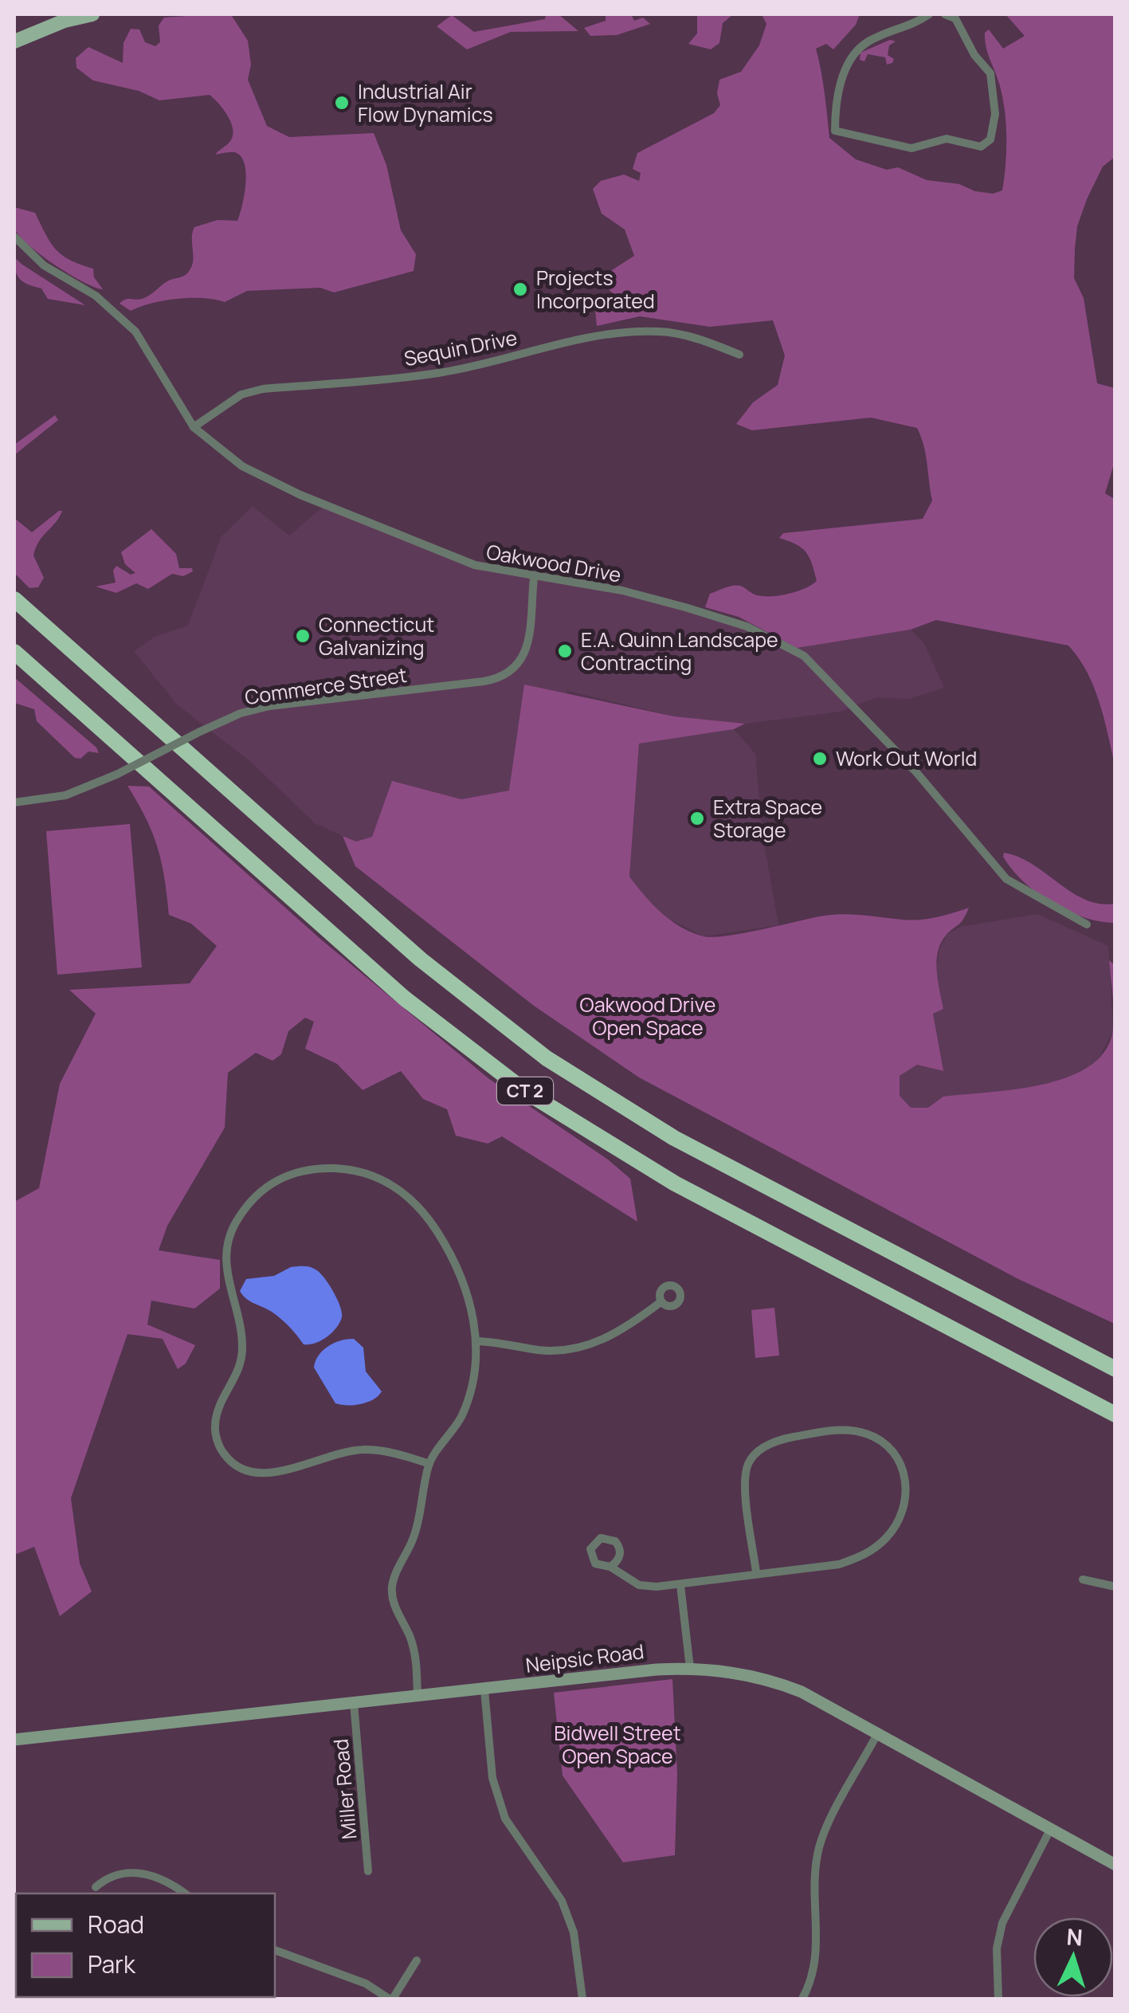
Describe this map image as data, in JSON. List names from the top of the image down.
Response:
{
  "streets": {
    "highway": ["CT 2"],
    "street": [
      "Sequin Drive",
      "Oakwood Drive",
      "Commerce Street",
      "Neipsic Road",
      "Miller Road"
    ]
  },
  "crossings": [
    ["Sequin Drive", "Oakwood Drive"],
    ["Oakwood Drive", "Commerce Street"],
    ["Neipsic Road", "Miller Road"]
  ],
  "parks": ["Oakwood Drive Open Space", "Bidwell Street Open Space"],
  "places": [
    "Industrial Air Flow Dynamics",
    "Projects Incorporated",
    "Connecticut Galvanizing",
    "E.A. Quinn Landscape Contracting",
    "Work Out World",
    "Extra Space Storage"
  ],
  "legend": ["Road", "Park"],
  "north": "top"
}
